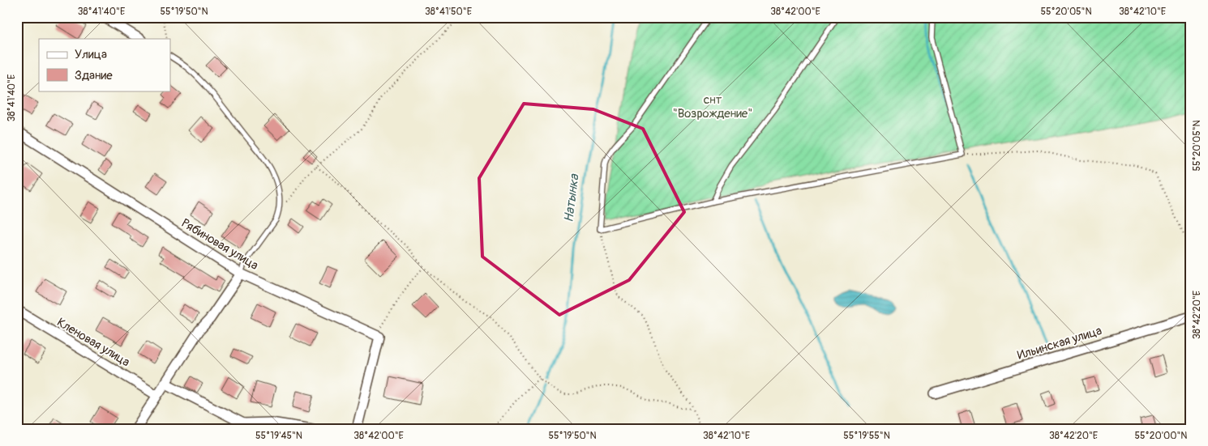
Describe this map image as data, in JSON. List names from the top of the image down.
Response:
{
  "streets": {
    "street": ["Рябиновая улица", "Кленовая улица", "Ильинская улица"]
  },
  "water": ["Натынка"],
  "parks": ["снт \"Возрождение\""],
  "legend": ["Улица", "Здание"],
  "coordinates": [
    "38°41'40\"E",
    "55°19'50\"N",
    "38°41'50\"E",
    "38°42'00\"E",
    "55°20'05\"N",
    "38°42'10\"E",
    "38°42'20\"E",
    "55°19'45\"N",
    "55°19'55\"N",
    "55°20'00\"N"
  ]
}
